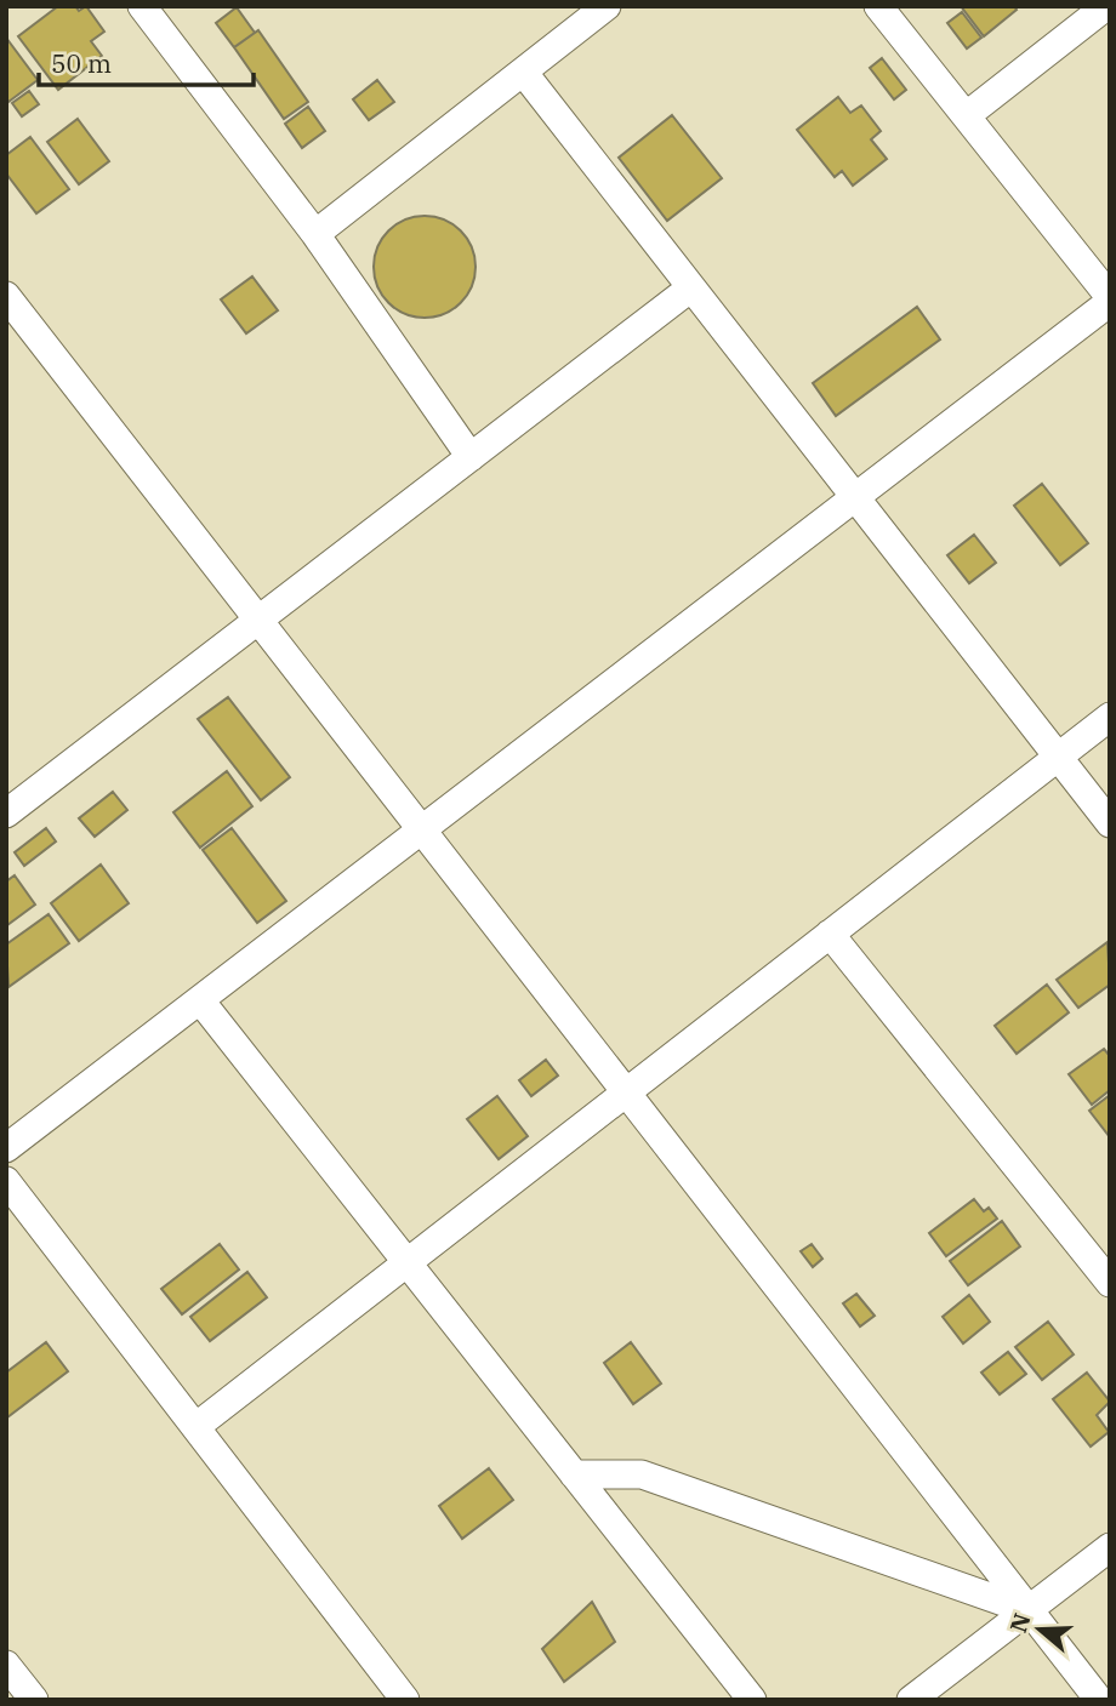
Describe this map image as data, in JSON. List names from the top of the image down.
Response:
{
  "scale_bar": "50 m",
  "north": "left"
}
